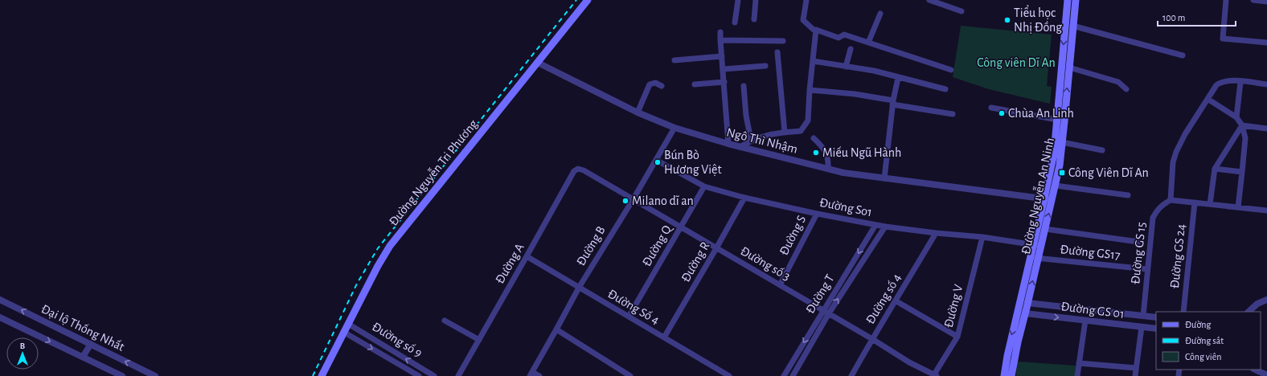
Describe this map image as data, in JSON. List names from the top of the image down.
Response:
{
  "streets": {
    "main road": ["Đường Nguyễn Tri Phương", "Đường Nguyễn An Ninh"],
    "street": [
      "Ngô Thì Nhậm",
      "Đường So1",
      "Đường S",
      "Đường B",
      "Đường Q",
      "Đường GS17",
      "Đường GS 15",
      "Đường GS 24",
      "Đường R",
      "Đường A",
      "Đường số 3",
      "Đường T",
      "Đường số 4",
      "Đường V",
      "Đường Số 4",
      "Đường GS 01",
      "Đại lộ Thống Nhất",
      "Đường số 9"
    ]
  },
  "crossings": [
    ["Ngô Thì Nhậm", "Đường Nguyễn Tri Phương"],
    ["Ngô Thì Nhậm", "Đường Nguyễn An Ninh"],
    ["Ngô Thì Nhậm", "Đường B"],
    ["Đường Nguyễn Tri Phương", "Đường số 9"],
    ["Đường Nguyễn An Ninh", "Đường So1"],
    ["Đường Nguyễn An Ninh", "Đường GS17"],
    ["Đường Nguyễn An Ninh", "Đường GS 01"],
    ["Đường So1", "Đường S"],
    ["Đường So1", "Đường B"],
    ["Đường So1", "Đường Q"],
    ["Đường So1", "Đường R"],
    ["Đường So1", "Đường T"],
    ["Đường So1", "Đường số 4"],
    ["Đường So1", "Đường V"],
    ["Đường S", "Đường số 3"],
    ["Đường B", "Đường số 3"],
    ["Đường B", "Đường Số 4"],
    ["Đường Q", "Đường số 3"],
    ["Đường Q", "Đường Số 4"],
    ["Đường GS17", "Đường GS 15"],
    ["Đường GS 15", "Đường GS 01"],
    ["Đường R", "Đường số 3"],
    ["Đường R", "Đường Số 4"],
    ["Đường A", "Đường số 3"],
    ["Đường A", "Đường Số 4"],
    ["Đường số 3", "Đường T"],
    ["Đường số 3", "Đường số 4"],
    ["Đường số 3", "Đường V"]
  ],
  "parks": ["Công viên Dĩ An"],
  "places": {
    "other": [
      "Tiểu học Nhị Đồng",
      "Chùa An Linh",
      "Miếu Ngũ Hành",
      "Bún Bò Hương Việt",
      "Milano dĩ an"
    ],
    "transit": ["Công Viên Dĩ An"]
  },
  "legend": ["Đường", "Đường sắt", "Công viên"],
  "scale_bar": "100 m",
  "north": "top"
}
